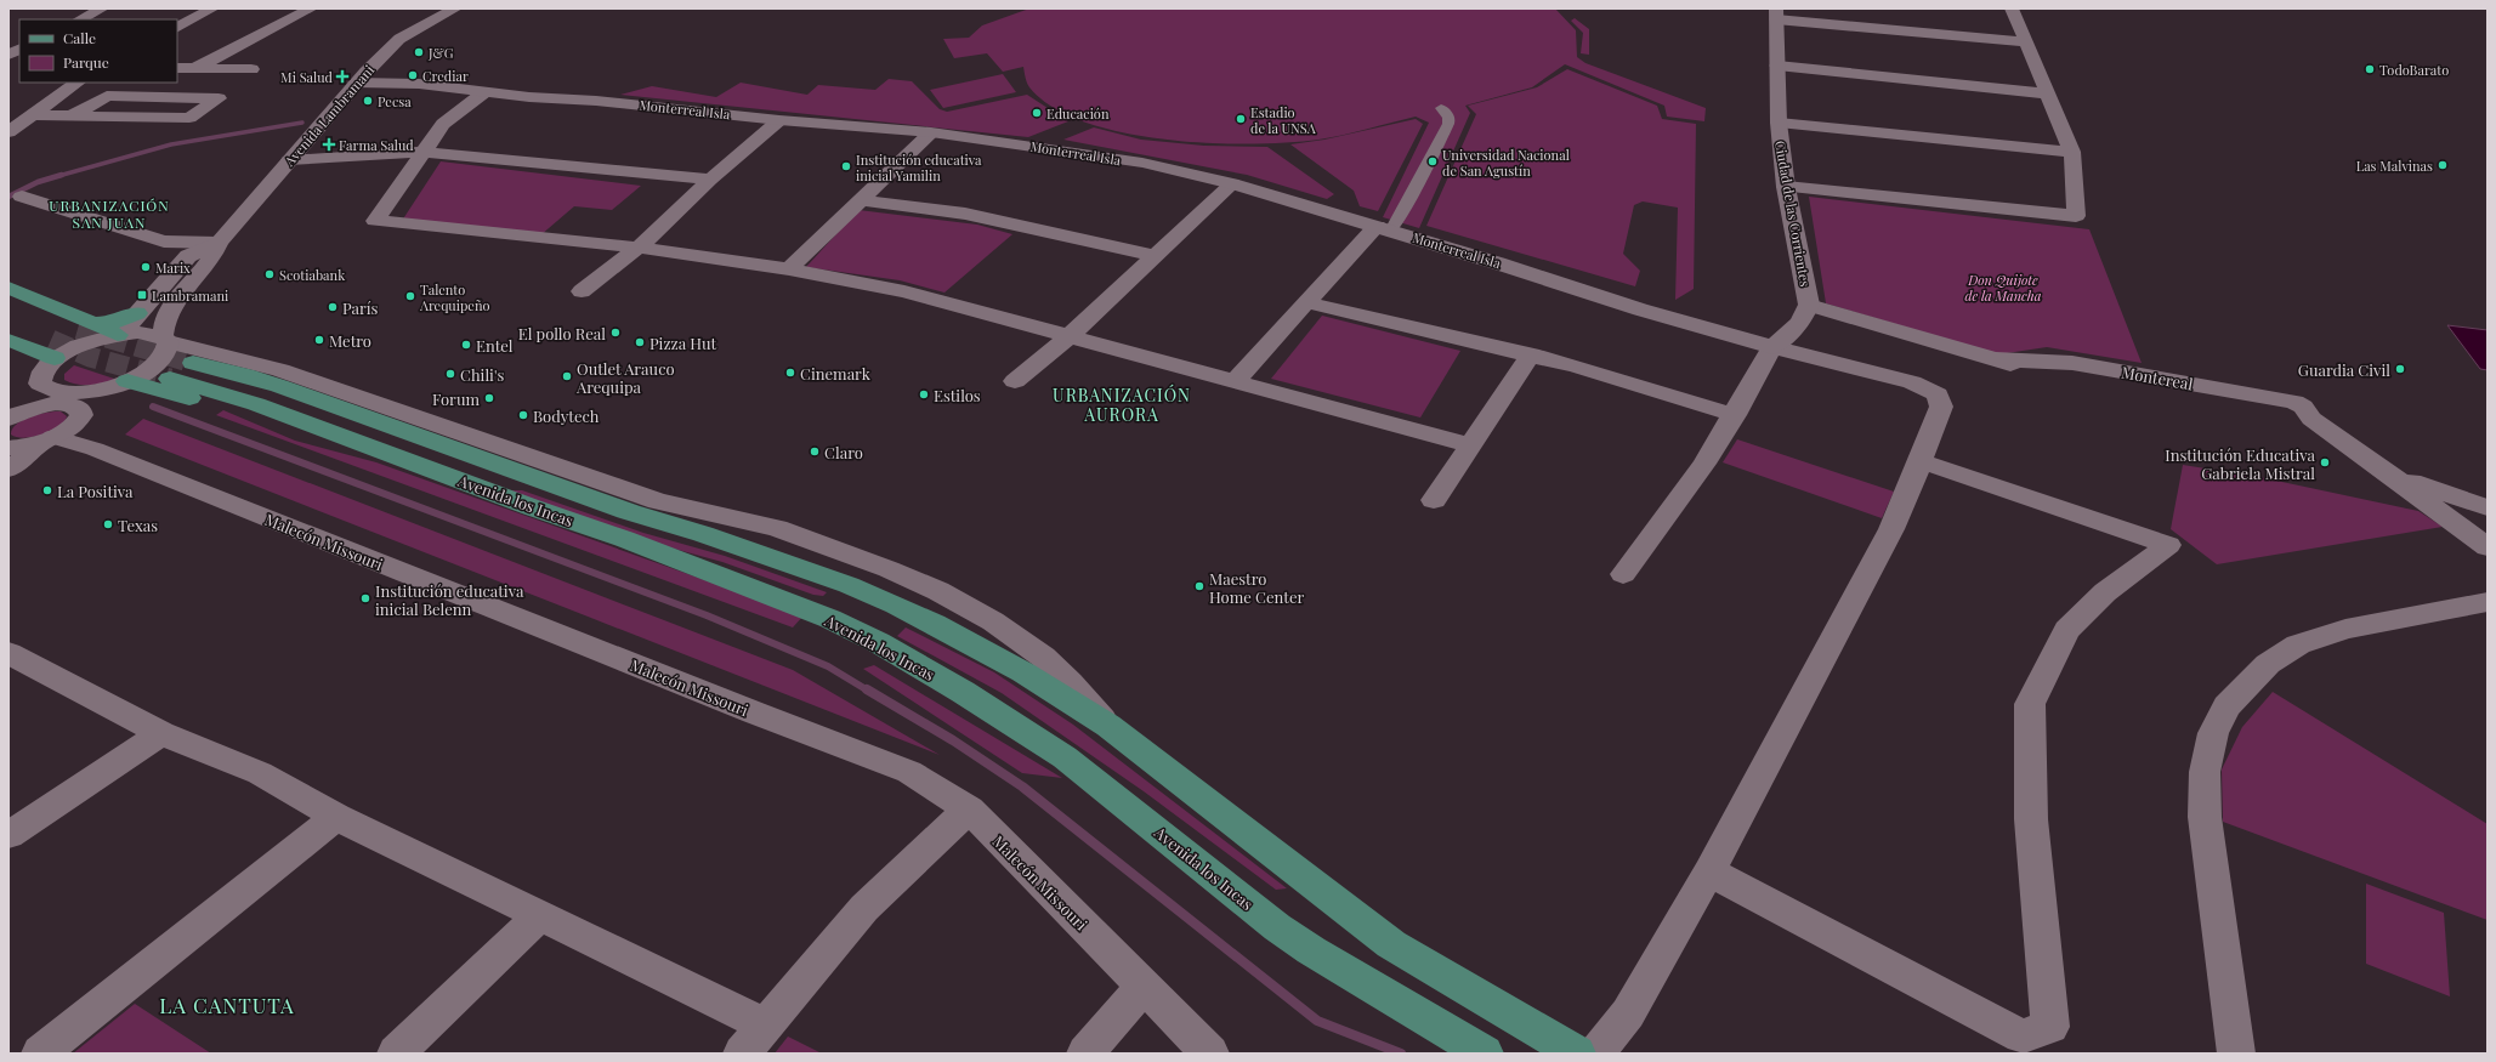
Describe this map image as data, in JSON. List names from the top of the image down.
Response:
{
  "streets": {
    "main road": ["Avenida los Incas"],
    "street": [
      "Monterreal Isla",
      "Avenida Lambramani",
      "Ciudad de las Corrientes",
      "Montereal",
      "Malecón Missouri"
    ]
  },
  "crossings": [
    ["Monterreal Isla", "Avenida Lambramani"],
    ["Monterreal Isla", "Ciudad de las Corrientes"],
    ["Avenida Lambramani", "Avenida los Incas"],
    ["Ciudad de las Corrientes", "Montereal"]
  ],
  "districts": ["URBANIZACIÓN SAN JUAN", "URBANIZACIÓN AURORA", "LA CANTUTA"],
  "parks": ["Don Quijote de la Mancha"],
  "places": {
    "other": [
      "J&G",
      "TodoBarato",
      "Crediar",
      "Pecsa",
      "Educación",
      "Estadio de la UNSA",
      "Universidad Nacional de San Agustín",
      "Las Malvinas",
      "Institución educativa inicial Yamilin",
      "Marix",
      "Scotiabank",
      "Talento Arequipeño",
      "París",
      "El pollo Real",
      "Metro",
      "Pizza Hut",
      "Entel",
      "Guardia Civil",
      "Cinemark",
      "Chili's",
      "Outlet Arauco Arequipa",
      "Estilos",
      "Forum",
      "Bodytech",
      "Claro",
      "Institución Educativa Gabriela Mistral",
      "La Positiva",
      "Texas",
      "Maestro Home Center",
      "Institución educativa inicial Belenn"
    ],
    "health": ["Mi Salud", "Farma Salud"],
    "transit": ["Lambramani"]
  },
  "legend": ["Calle", "Parque"]
}
